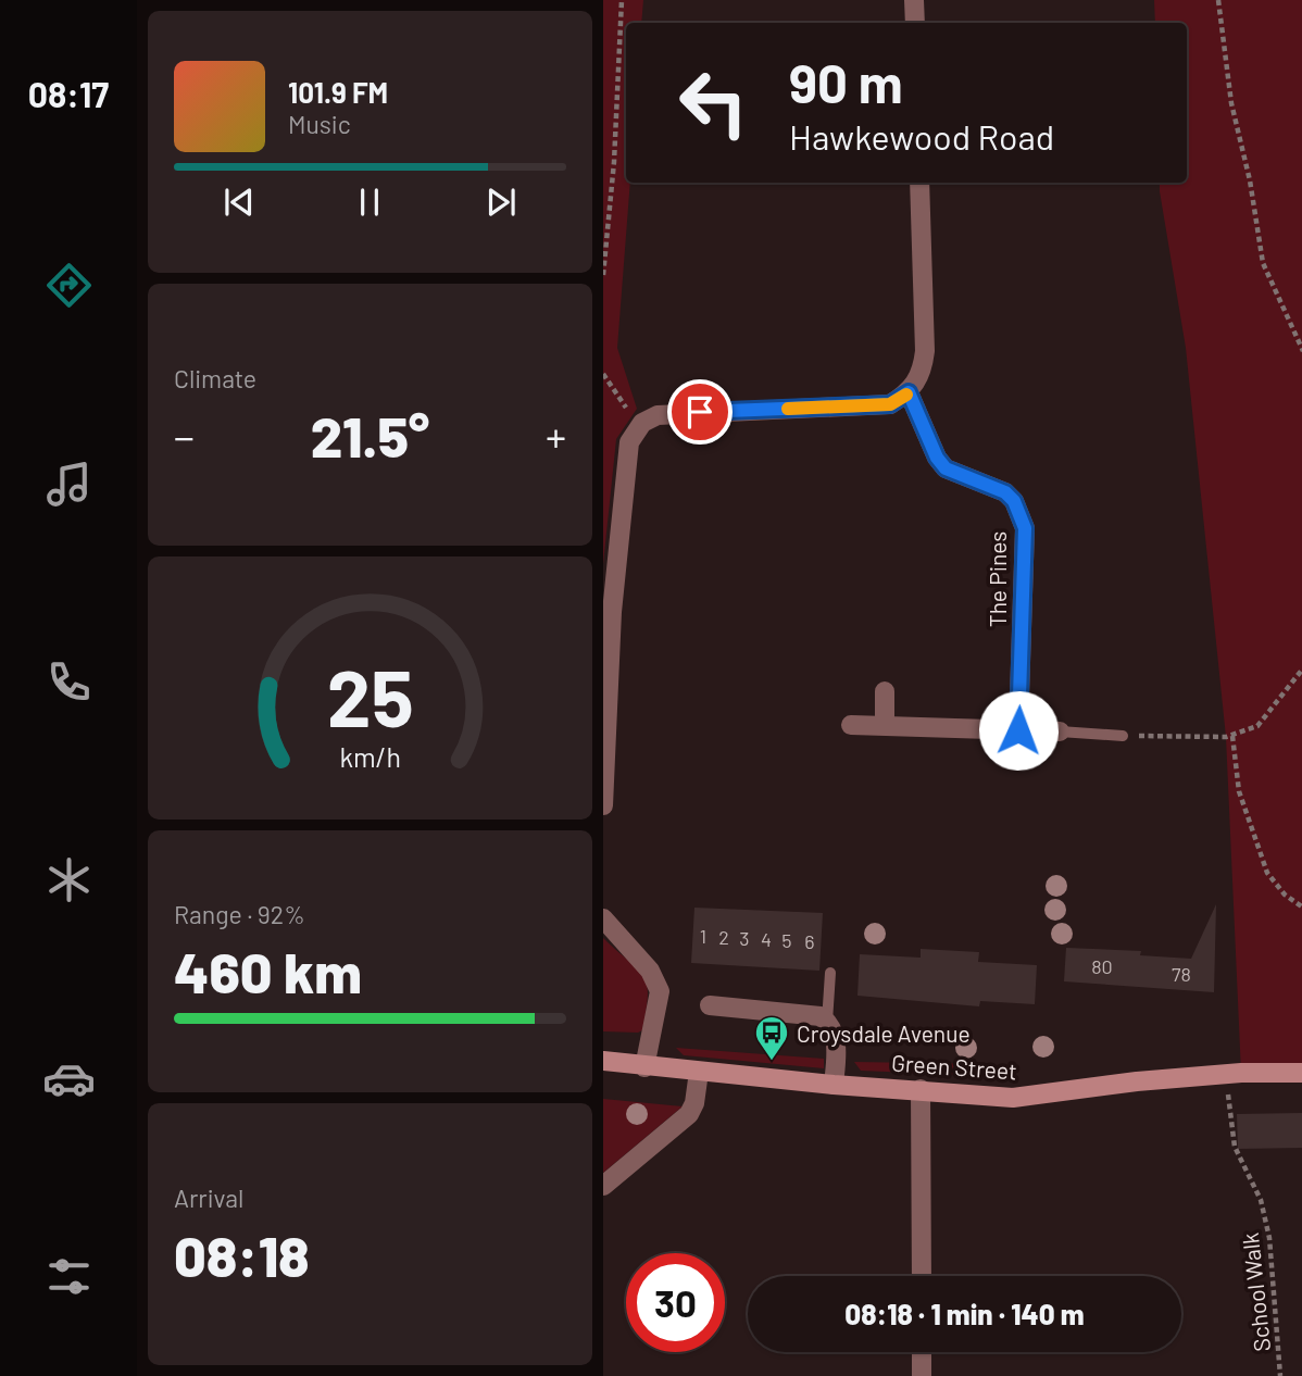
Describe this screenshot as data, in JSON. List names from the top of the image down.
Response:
{
  "streets": {
    "street": ["The Pines", "Green Street"],
    "path": ["School Walk"]
  },
  "crossings": [
    ["Green Street", "School Walk"]
  ],
  "places": {
    "bus stop": ["Croysdale Avenue"]
  },
  "house_numbers": [
    "1",
    "2",
    "3",
    "4",
    "5",
    "6",
    "80",
    "78"
  ],
  "page": {
    "tabs": "08:17",
    "turn": ["90 m", "Hawkewood Road"],
    "song": ["101.9 FM", "Music"],
    "tile": [
      "Climate",
      ["Range · 92%", "460 km"],
      ["Arrival", "08:18"]
    ],
    "heat": ["−", "21.5°", "+"],
    "limit": "30",
    "trip": "08:18 · 1 min · 140 m",
    "gauge": ["25", "km/h"]
  }
}
